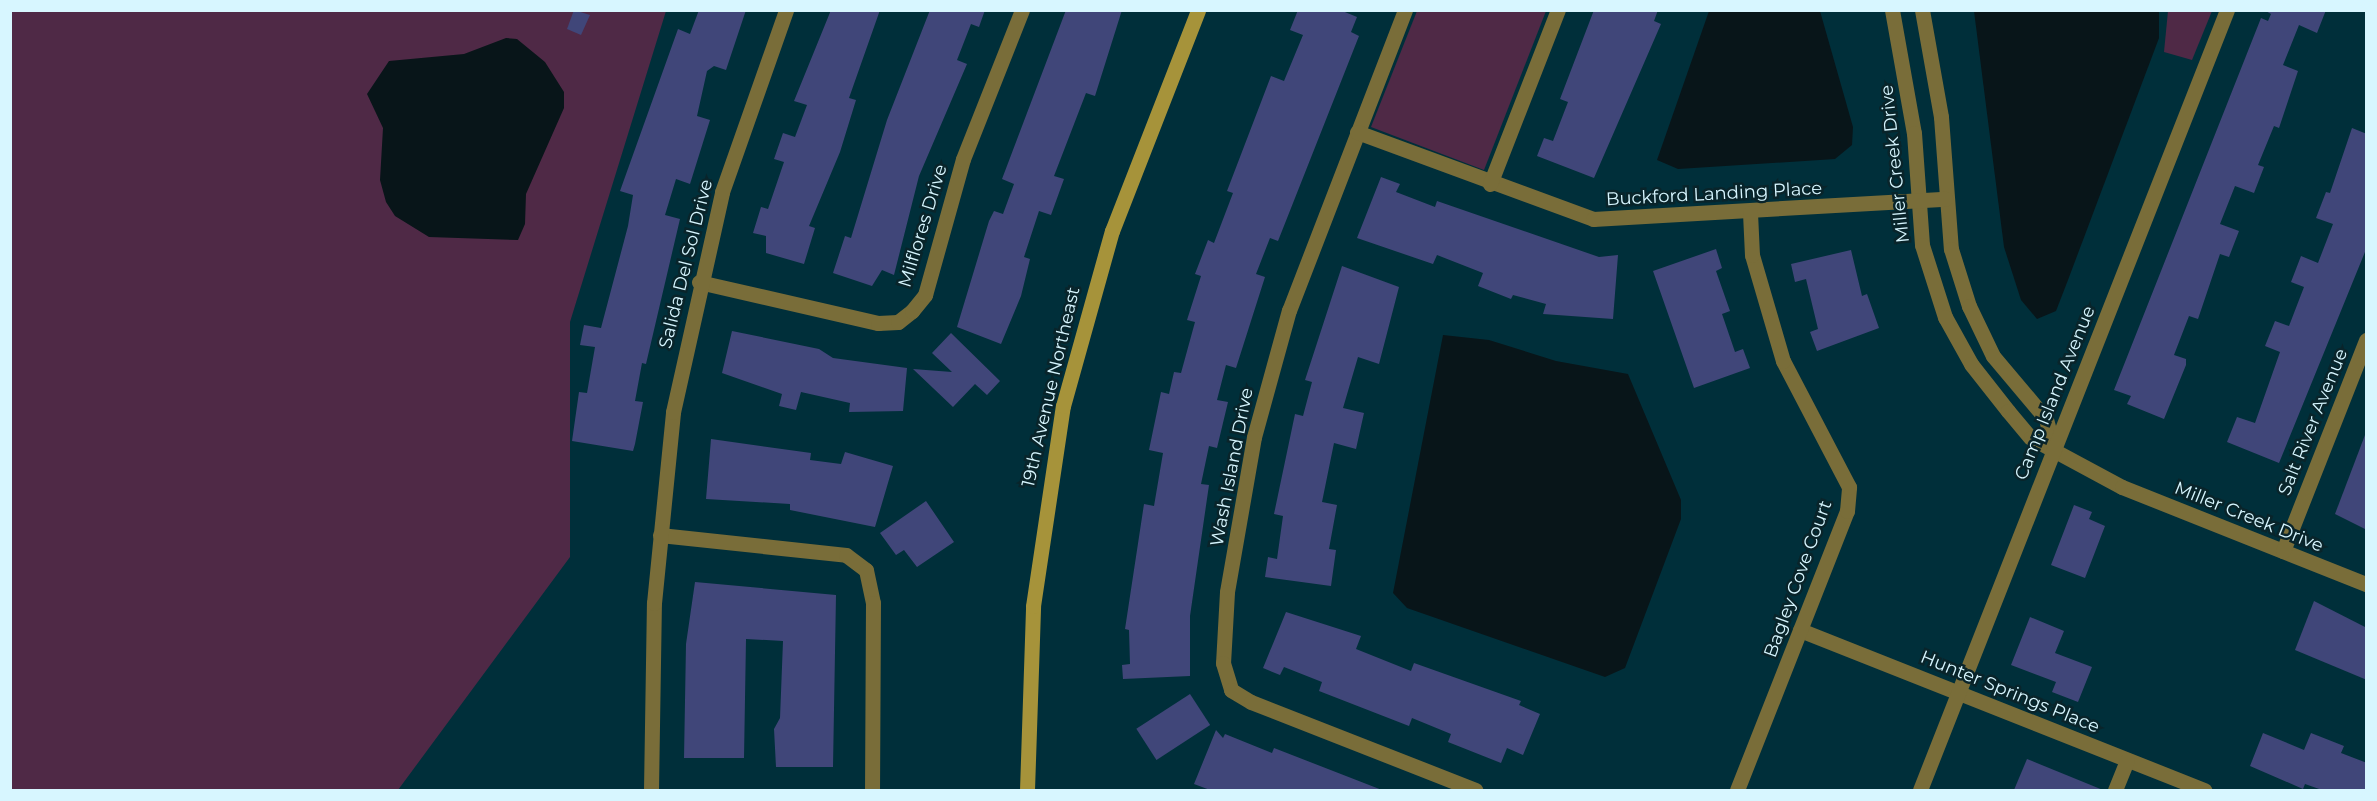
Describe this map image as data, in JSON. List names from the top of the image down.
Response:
{
  "streets": {
    "street": [
      "Miller Creek Drive",
      "Buckford Landing Place",
      "Milflores Drive",
      "Salida Del Sol Drive",
      "19th Avenue Northeast",
      "Camp Island Avenue",
      "Salt River Avenue",
      "Wash Island Drive",
      "Bagley Cove Court",
      "Hunter Springs Place"
    ]
  },
  "crossings": [
    ["Miller Creek Drive", "Buckford Landing Place"],
    ["Miller Creek Drive", "Camp Island Avenue"],
    ["Miller Creek Drive", "Salt River Avenue"],
    ["Buckford Landing Place", "Wash Island Drive"],
    ["Buckford Landing Place", "Bagley Cove Court"],
    ["Milflores Drive", "Salida Del Sol Drive"],
    ["Camp Island Avenue", "Hunter Springs Place"],
    ["Bagley Cove Court", "Hunter Springs Place"]
  ]
}
